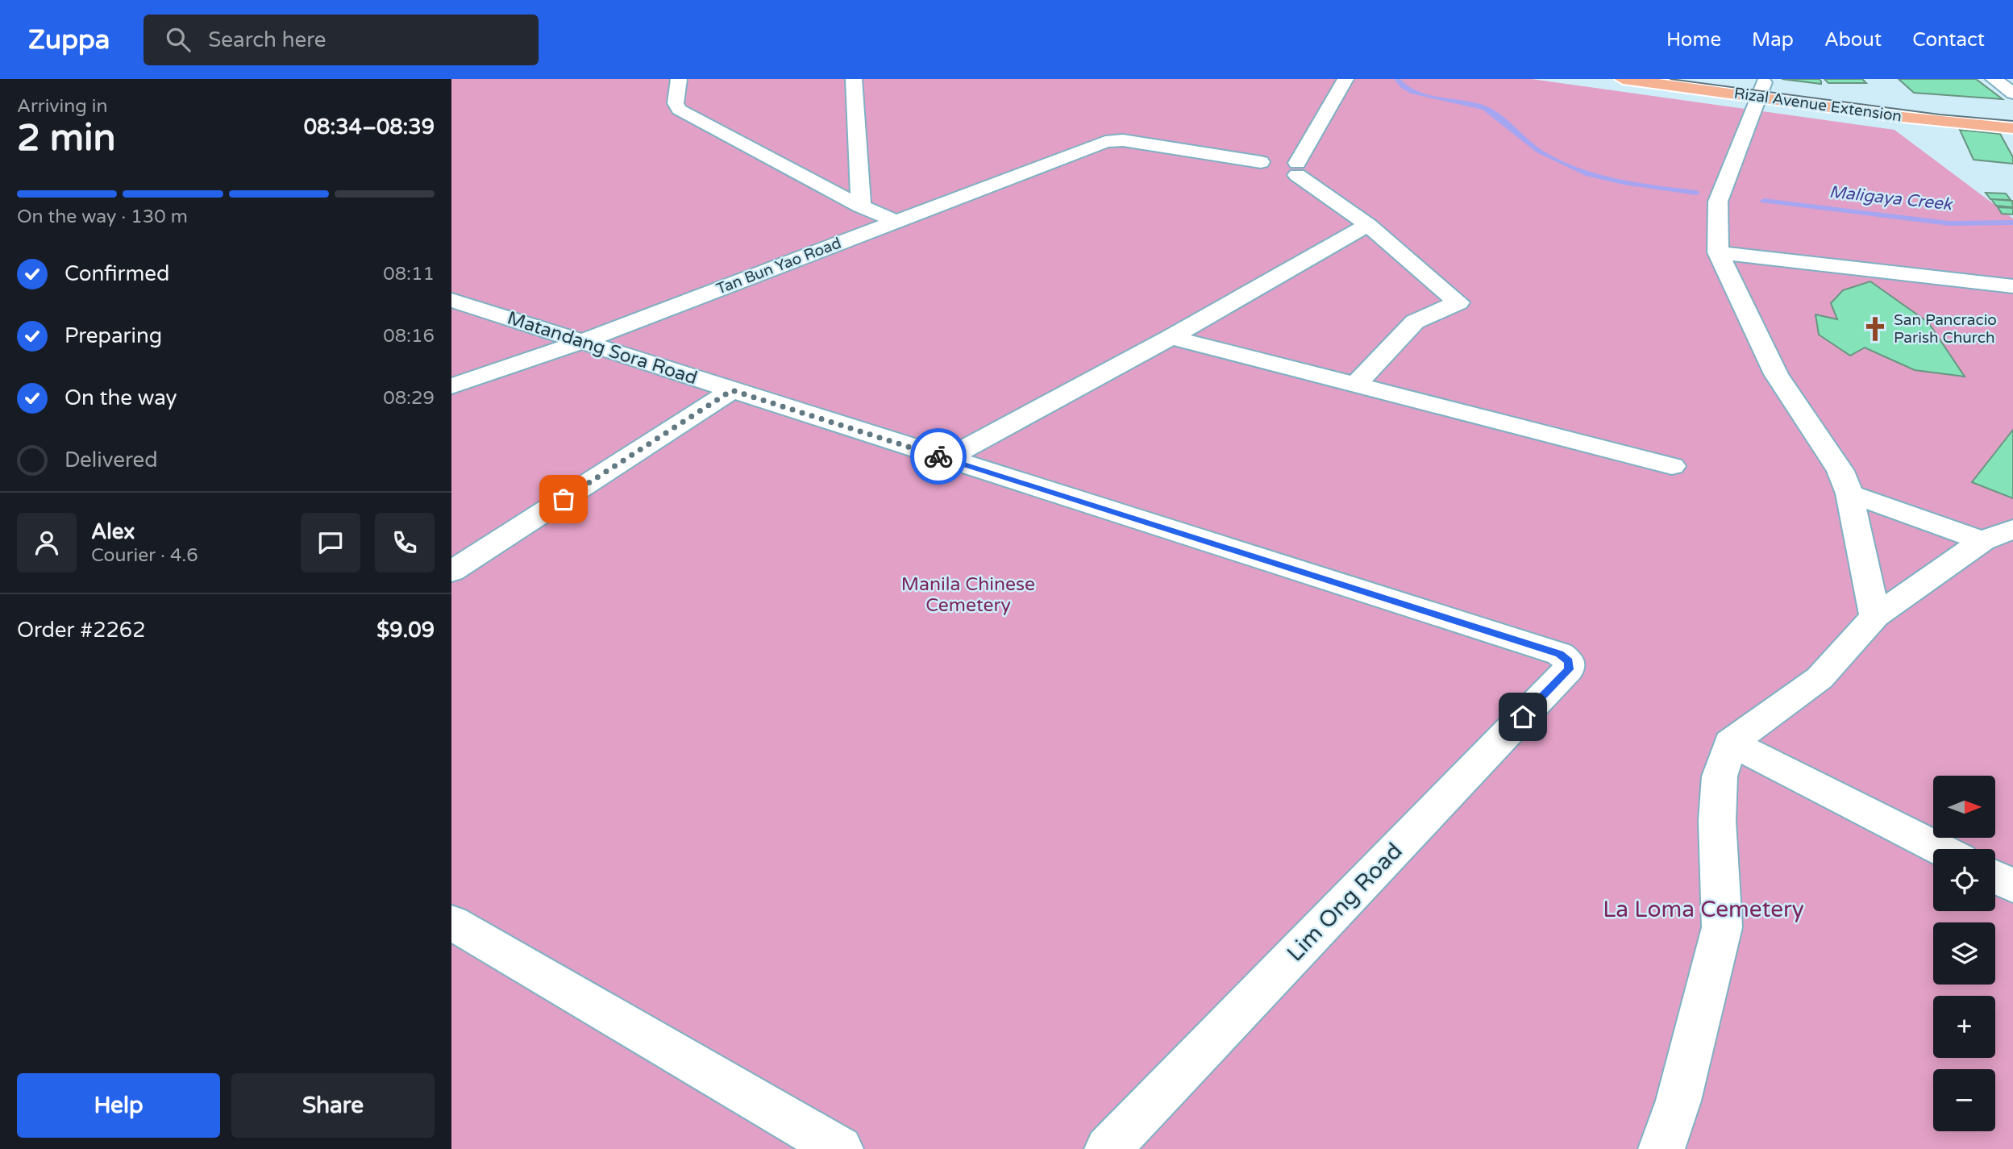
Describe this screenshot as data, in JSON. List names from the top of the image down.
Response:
{
  "streets": {
    "main road": ["Rizal Avenue Extension"],
    "street": ["Tan Bun Yao Road", "Matandang Sora Road", "Lim Ong Road"]
  },
  "crossings": [
    ["Tan Bun Yao Road", "Matandang Sora Road"],
    ["Matandang Sora Road", "Lim Ong Road"]
  ],
  "water": ["Maligaya Creek"],
  "parks": ["Manila Chinese Cemetery", "La Loma Cemetery"],
  "places": {
    "church": ["San Pancracio Parish Church"]
  },
  "north": "right",
  "page": {
    "header": "Zuppa",
    "search": "Search here",
    "nav": [
      "Home",
      "Map",
      "About",
      "Contact"
    ],
    "heading": ["2 min", "Arriving in", "08:34–08:39"],
    "panel": [
      "Alex",
      "Courier · 4.6",
      "Order #2262",
      "$9.09"
    ],
    "bar": "On the way · 130 m",
    "list": [
      ["Confirmed", "08:11"],
      ["Preparing", "08:16"],
      ["On the way", "08:29"],
      "Delivered"
    ],
    "map_buttons": ["+", "−"],
    "buttons": ["Help", "Share"]
  }
}
